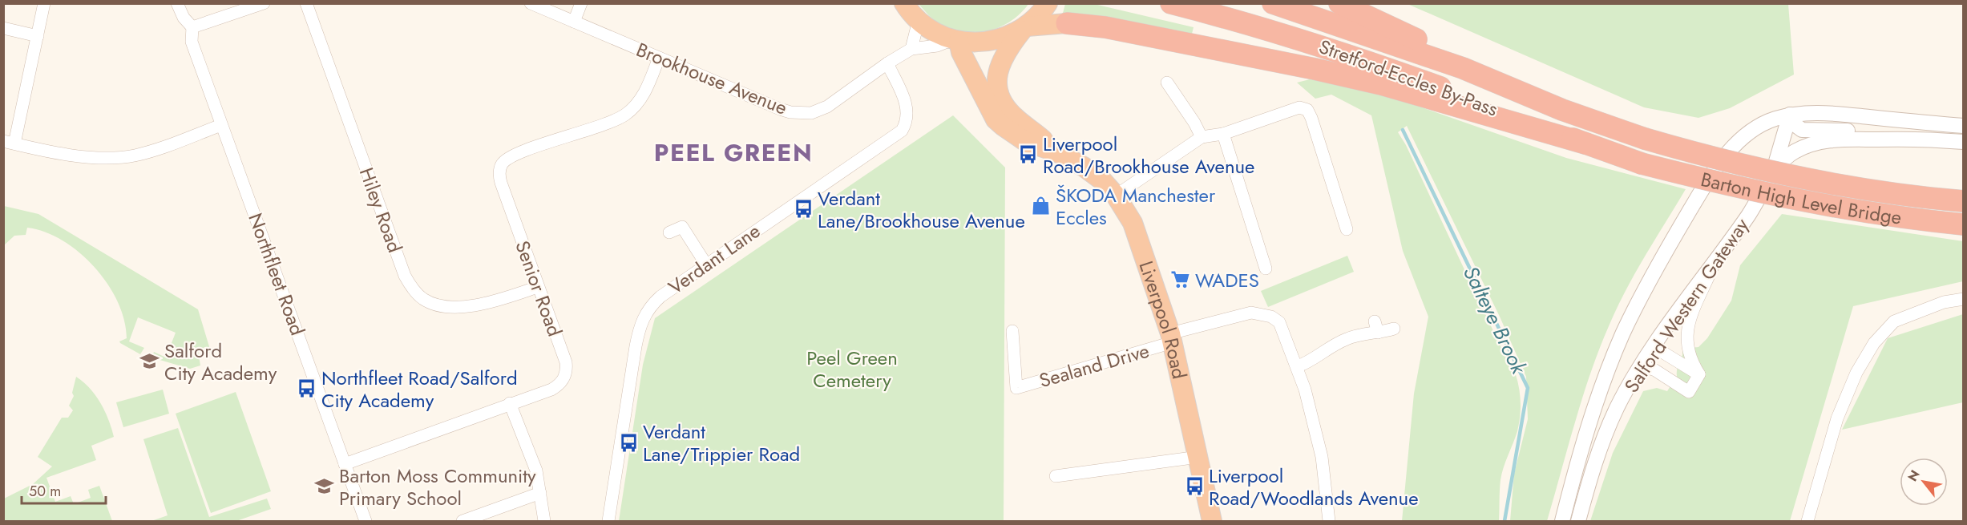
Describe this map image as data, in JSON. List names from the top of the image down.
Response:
{
  "streets": {
    "highway": ["Stretford-Eccles By-Pass", "Barton High Level Bridge", "Liverpool Road"],
    "street": [
      "Brookhouse Avenue",
      "Hiley Road",
      "Verdant Lane",
      "Northfleet Road",
      "Senior Road",
      "Salford Western Gateway",
      "Sealand Drive"
    ]
  },
  "crossings": [
    ["Stretford-Eccles By-Pass", "Barton High Level Bridge"],
    ["Brookhouse Avenue", "Verdant Lane"],
    ["Brookhouse Avenue", "Senior Road"],
    ["Brookhouse Avenue", "Liverpool Road"],
    ["Hiley Road", "Senior Road"],
    ["Northfleet Road", "Senior Road"],
    ["Liverpool Road", "Sealand Drive"]
  ],
  "districts": ["PEEL GREEN"],
  "water": ["Salteye Brook"],
  "parks": ["Peel Green Cemetery"],
  "places": {
    "bus stop": [
      "Liverpool Road/Brookhouse Avenue",
      "Verdant Lane/Brookhouse Avenue",
      "Northfleet Road/Salford City Academy",
      "Verdant Lane/Trippier Road",
      "Liverpool Road/Woodlands Avenue"
    ],
    "shop": ["ŠKODA Manchester Eccles"],
    "supermarket": ["WADES"],
    "school or university": ["Salford City Academy", "Barton Moss Community Primary School"]
  },
  "scale_bar": "50 m",
  "north": "top left"
}
